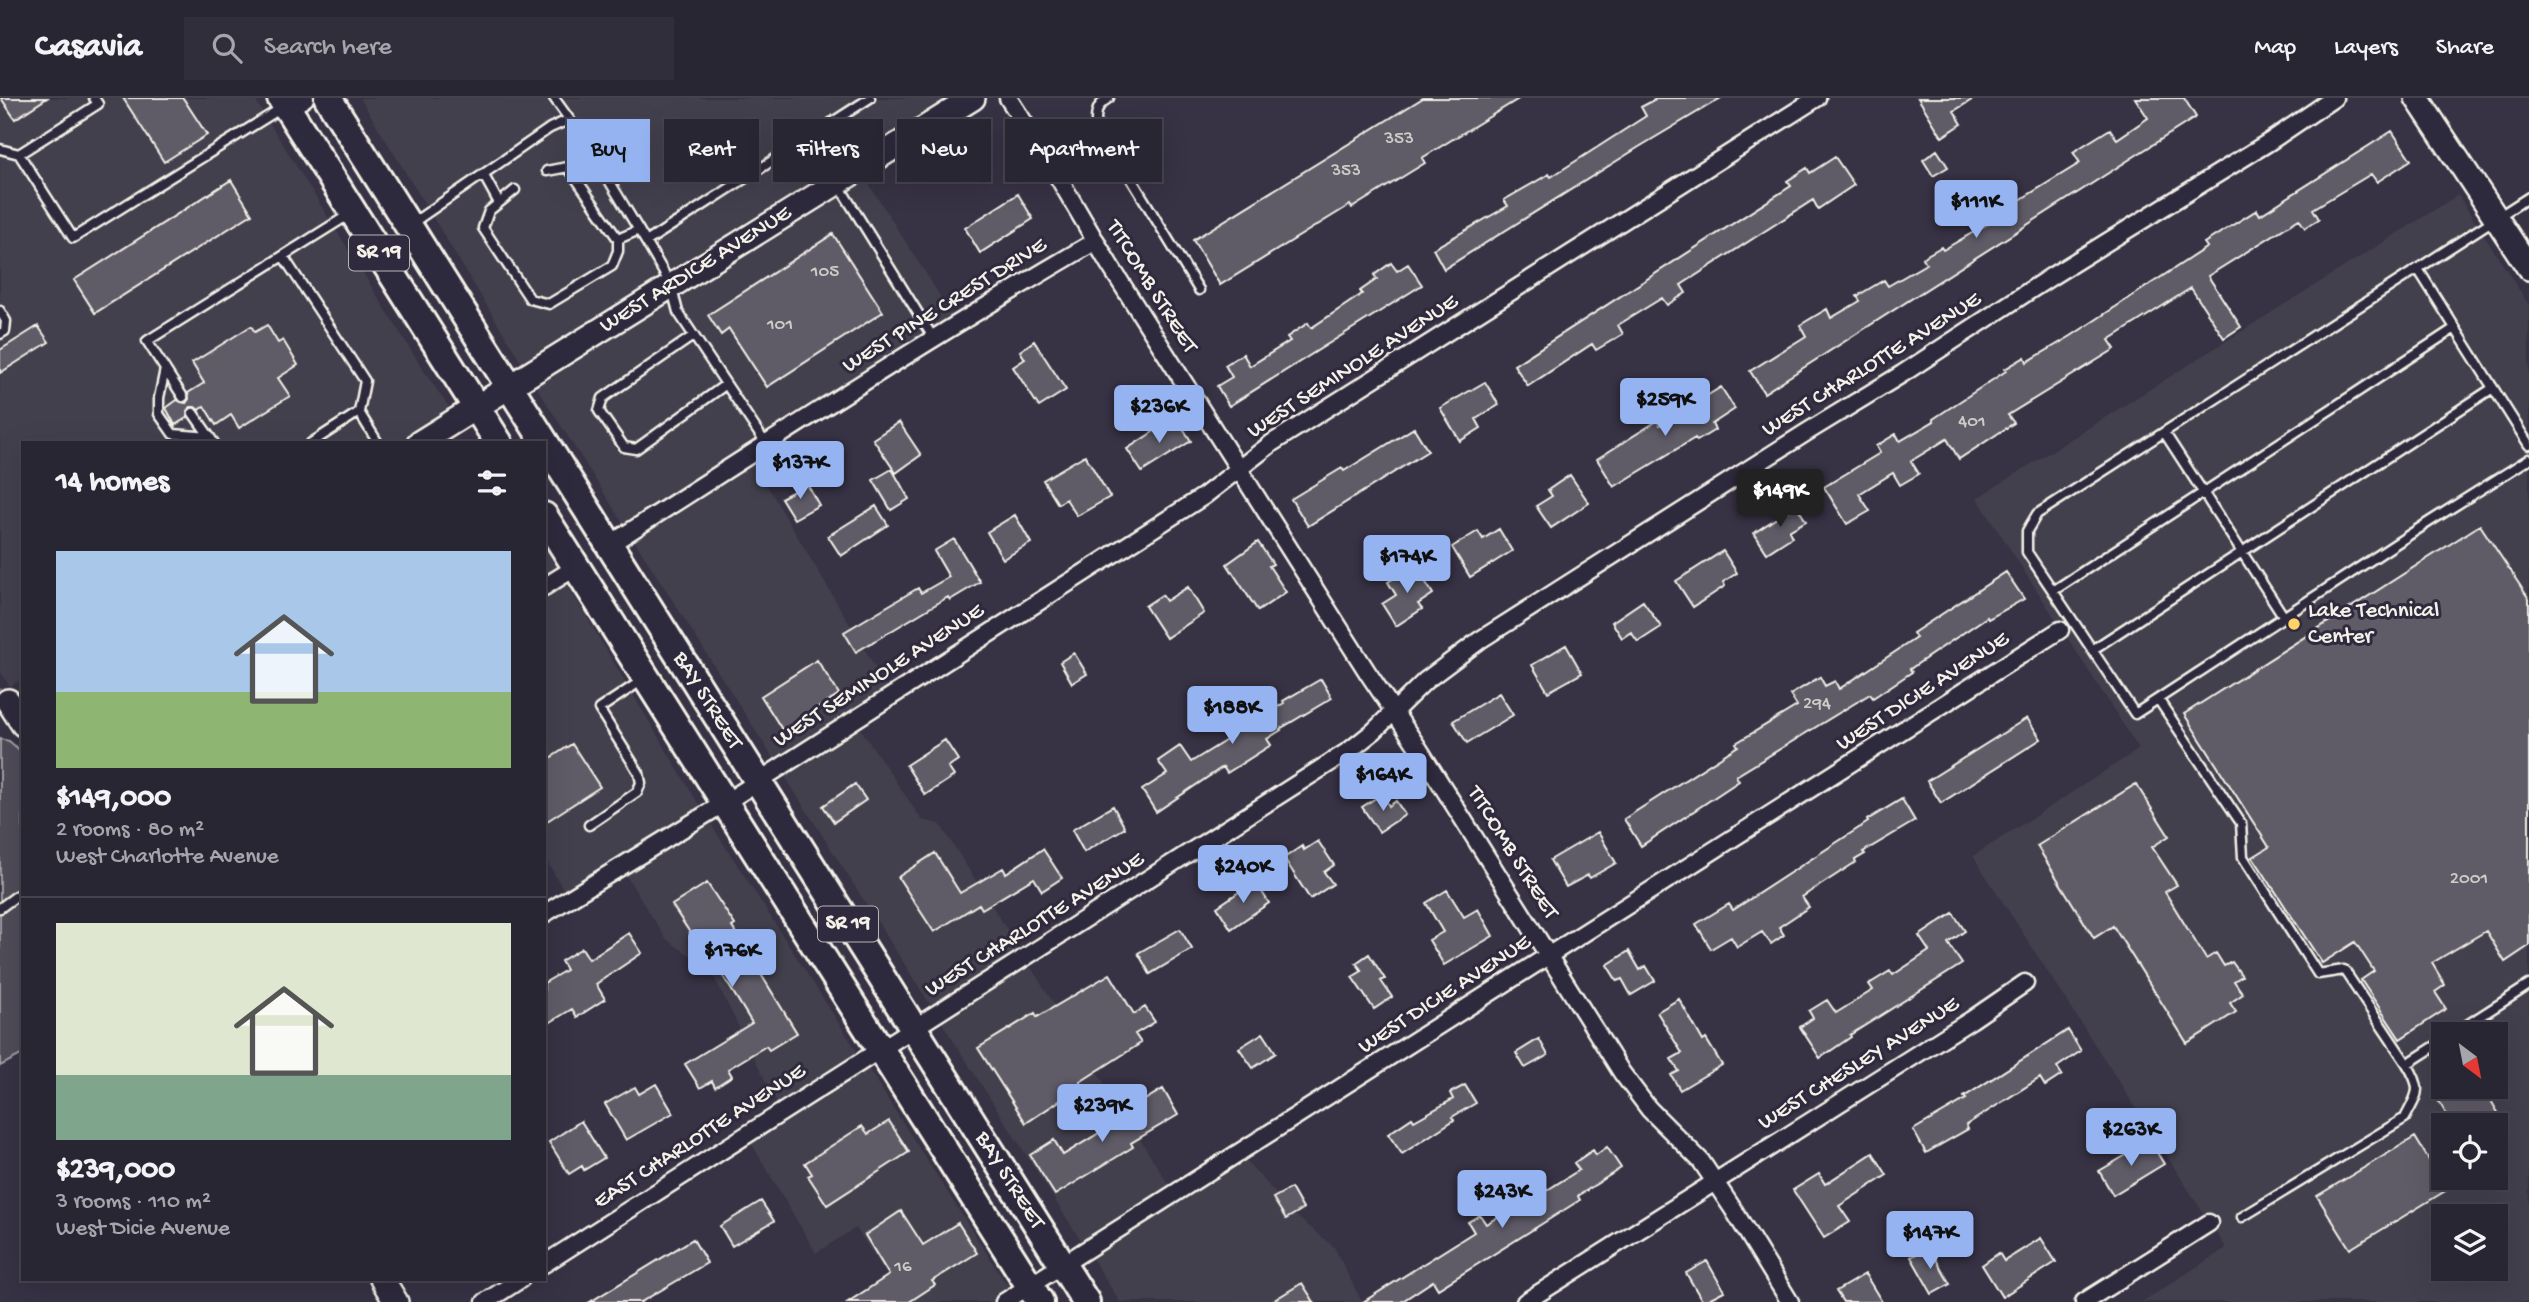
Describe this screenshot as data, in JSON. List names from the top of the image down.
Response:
{
  "streets": {
    "main road": ["SR 19", "BAY STREET"],
    "street": [
      "WEST ARDICE AVENUE",
      "TITCOMB STREET",
      "WEST PINE CREST DRIVE",
      "WEST CHARLOTTE AVENUE",
      "WEST SEMINOLE AVENUE",
      "WEST DICIE AVENUE",
      "WEST CHESLEY AVENUE",
      "EAST CHARLOTTE AVENUE"
    ]
  },
  "crossings": [
    ["SR 19", "WEST ARDICE AVENUE"],
    ["WEST ARDICE AVENUE", "BAY STREET"],
    ["TITCOMB STREET", "WEST PINE CREST DRIVE"],
    ["TITCOMB STREET", "WEST CHARLOTTE AVENUE"],
    ["TITCOMB STREET", "WEST SEMINOLE AVENUE"],
    ["TITCOMB STREET", "WEST DICIE AVENUE"],
    ["TITCOMB STREET", "WEST CHESLEY AVENUE"],
    ["WEST PINE CREST DRIVE", "BAY STREET"],
    ["WEST CHARLOTTE AVENUE", "BAY STREET"],
    ["WEST CHARLOTTE AVENUE", "EAST CHARLOTTE AVENUE"],
    ["WEST SEMINOLE AVENUE", "BAY STREET"],
    ["WEST DICIE AVENUE", "BAY STREET"],
    ["BAY STREET", "EAST CHARLOTTE AVENUE"]
  ],
  "places": ["Lake Technical Center"],
  "house_numbers": [
    "353",
    "353",
    "105",
    "101",
    "401",
    "294",
    "2001",
    "16"
  ],
  "north": "bottom right",
  "page": {
    "header": "Casavia",
    "search": "Search here",
    "nav": ["Map", "Layers", "Share"],
    "chip": [
      "Buy",
      "Rent",
      "Filters",
      "New",
      "Apartment"
    ],
    "price": [
      "$111K",
      "$259K",
      "$236K",
      "$137K",
      "$149K",
      "$174K",
      "$188K",
      "$164K",
      "$240K",
      "$176K",
      "$239K",
      "$263K",
      "$243K",
      "$147K"
    ],
    "heading": "14 homes",
    "list": [
      {
        "name": "$149,000",
        "note": "2 rooms · 80 m² · West Charlotte Avenue"
      },
      {
        "name": "$239,000",
        "note": "3 rooms · 110 m² · West Dicie Avenue"
      }
    ]
  }
}
